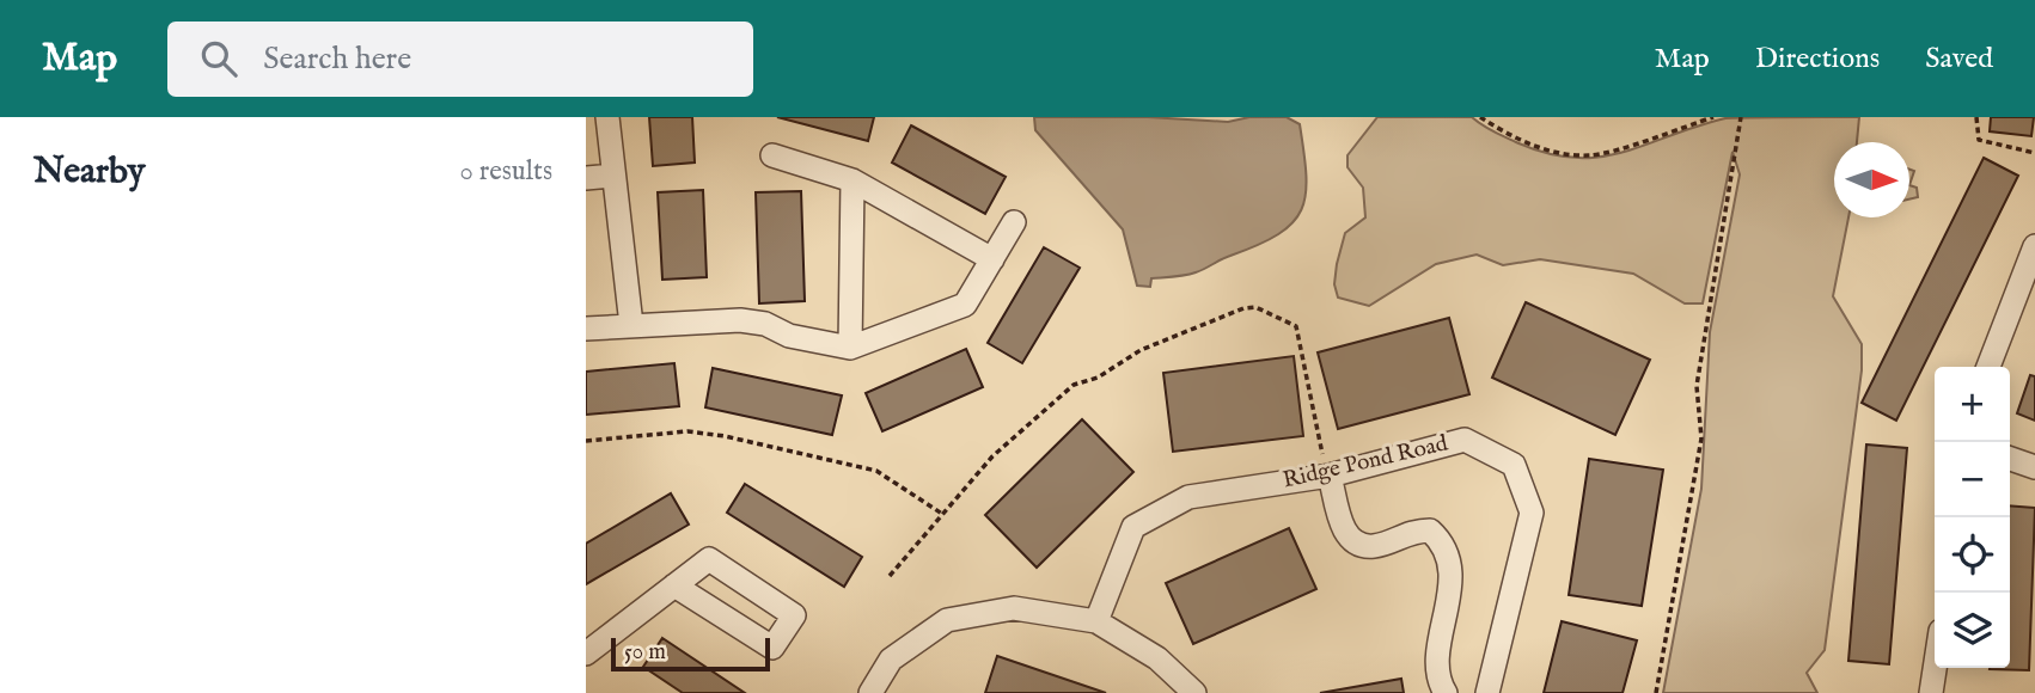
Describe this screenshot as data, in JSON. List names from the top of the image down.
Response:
{
  "streets": {
    "street": ["Ridge Pond Road"]
  },
  "scale_bar": "50 m",
  "north": "right",
  "page": {
    "header": "Map",
    "search": "Search here",
    "nav": ["Map", "Directions", "Saved"],
    "heading": ["Nearby", "0 results"],
    "map_buttons": ["+", "−"],
    "scale": "50 m"
  }
}
